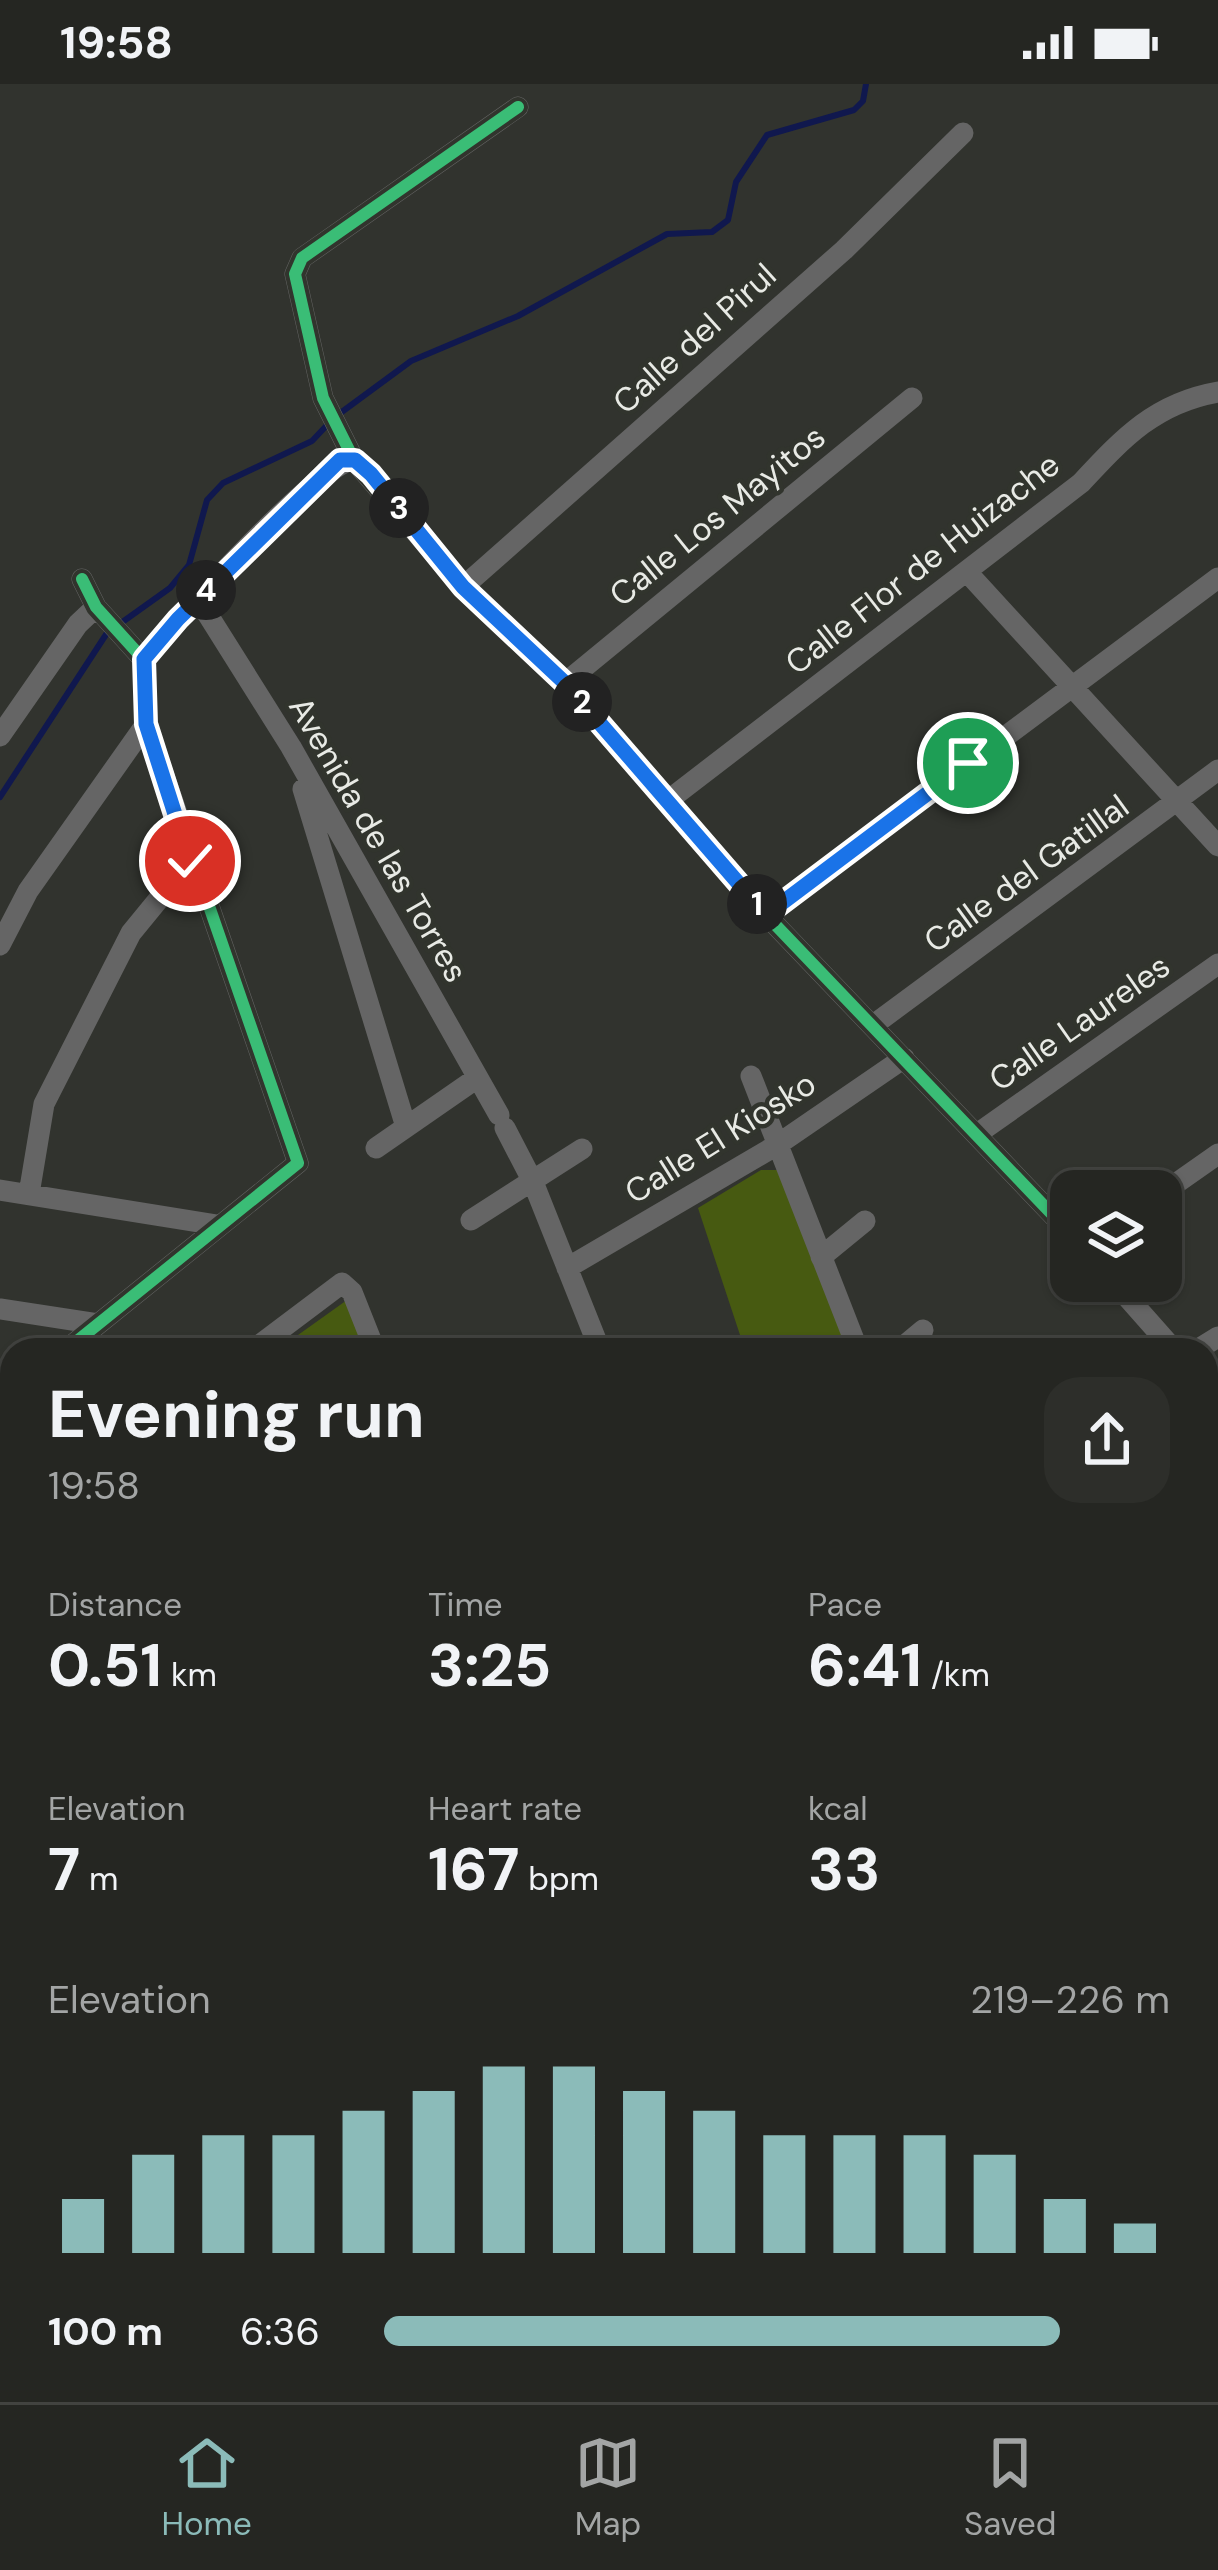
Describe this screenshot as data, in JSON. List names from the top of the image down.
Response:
{
  "streets": {
    "street": [
      "Calle del Pirul",
      "Calle Los Mayitos",
      "Calle Flor de Huizache",
      "Avenida de las Torres",
      "Calle del Gatillal",
      "Calle Laureles",
      "Calle El Kiosko"
    ]
  },
  "crossings": [
    ["Avenida de las Torres", "Calle El Kiosko"]
  ],
  "page": {
    "status": "19:58",
    "pins": [
      "3",
      "4",
      "2",
      "1"
    ],
    "heading": ["Evening run", "19:58"],
    "stats": [
      ["Distance", "0.51 km"],
      ["Time", "3:25"],
      ["Pace", "6:41 /km"],
      ["Elevation", "7 m"],
      ["Heart rate", "167 bpm"],
      ["kcal", "33"]
    ],
    "chart": ["Elevation", "219–226 m"],
    "list": [
      {
        "name": "100 m",
        "note": "6:36"
      }
    ],
    "tabs": ["Home", "Map", "Saved"]
  }
}
